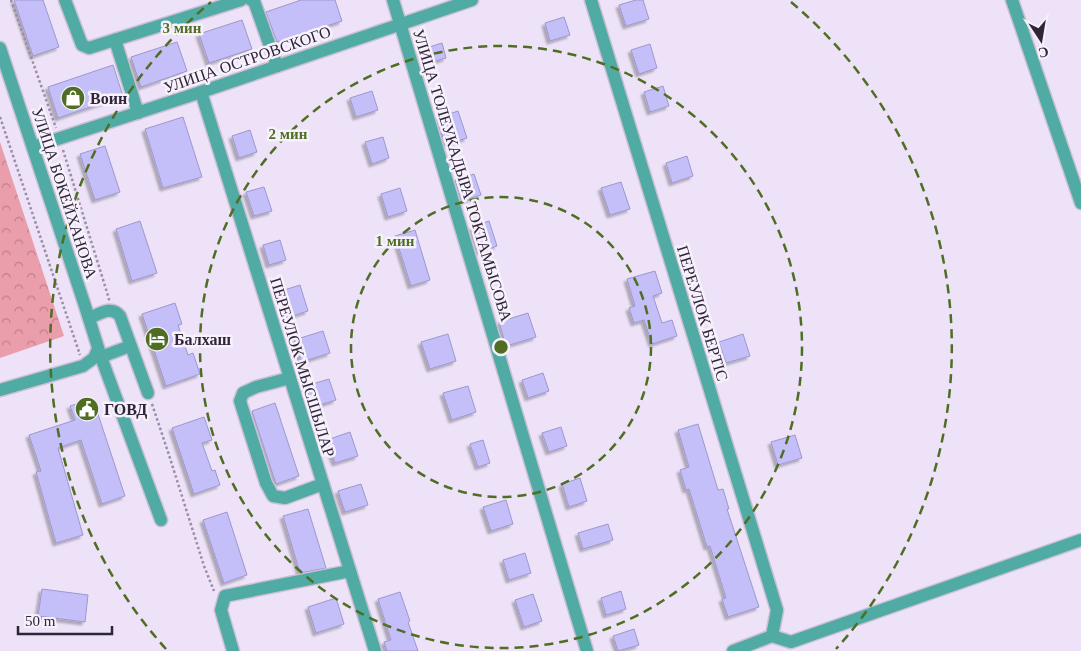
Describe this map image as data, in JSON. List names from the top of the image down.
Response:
{
  "streets": {
    "street": [
      "УЛИЦА ОСТРОВСКОГО",
      "УЛИЦА ТОЛЕУКАДЫРА ТОКТАМЫСОВА",
      "УЛИЦА БОКЕЙХАНОВА",
      "ПЕРЕУЛОК БЕРТІС",
      "ПЕРЕУЛОК МЫСШЫЛАР"
    ]
  },
  "crossings": [
    ["УЛИЦА ОСТРОВСКОГО", "УЛИЦА ТОЛЕУКАДЫРА ТОКТАМЫСОВА"],
    ["УЛИЦА ОСТРОВСКОГО", "УЛИЦА БОКЕЙХАНОВА"],
    ["УЛИЦА ОСТРОВСКОГО", "ПЕРЕУЛОК МЫСШЫЛАР"]
  ],
  "places": {
    "shop": ["Воин"],
    "hotel": ["Балхаш"],
    "public building": ["ГОВД"]
  },
  "scale_bar": "50 m",
  "north": "bottom",
  "rings": ["3 мин", "2 мин", "1 мин"]
}
